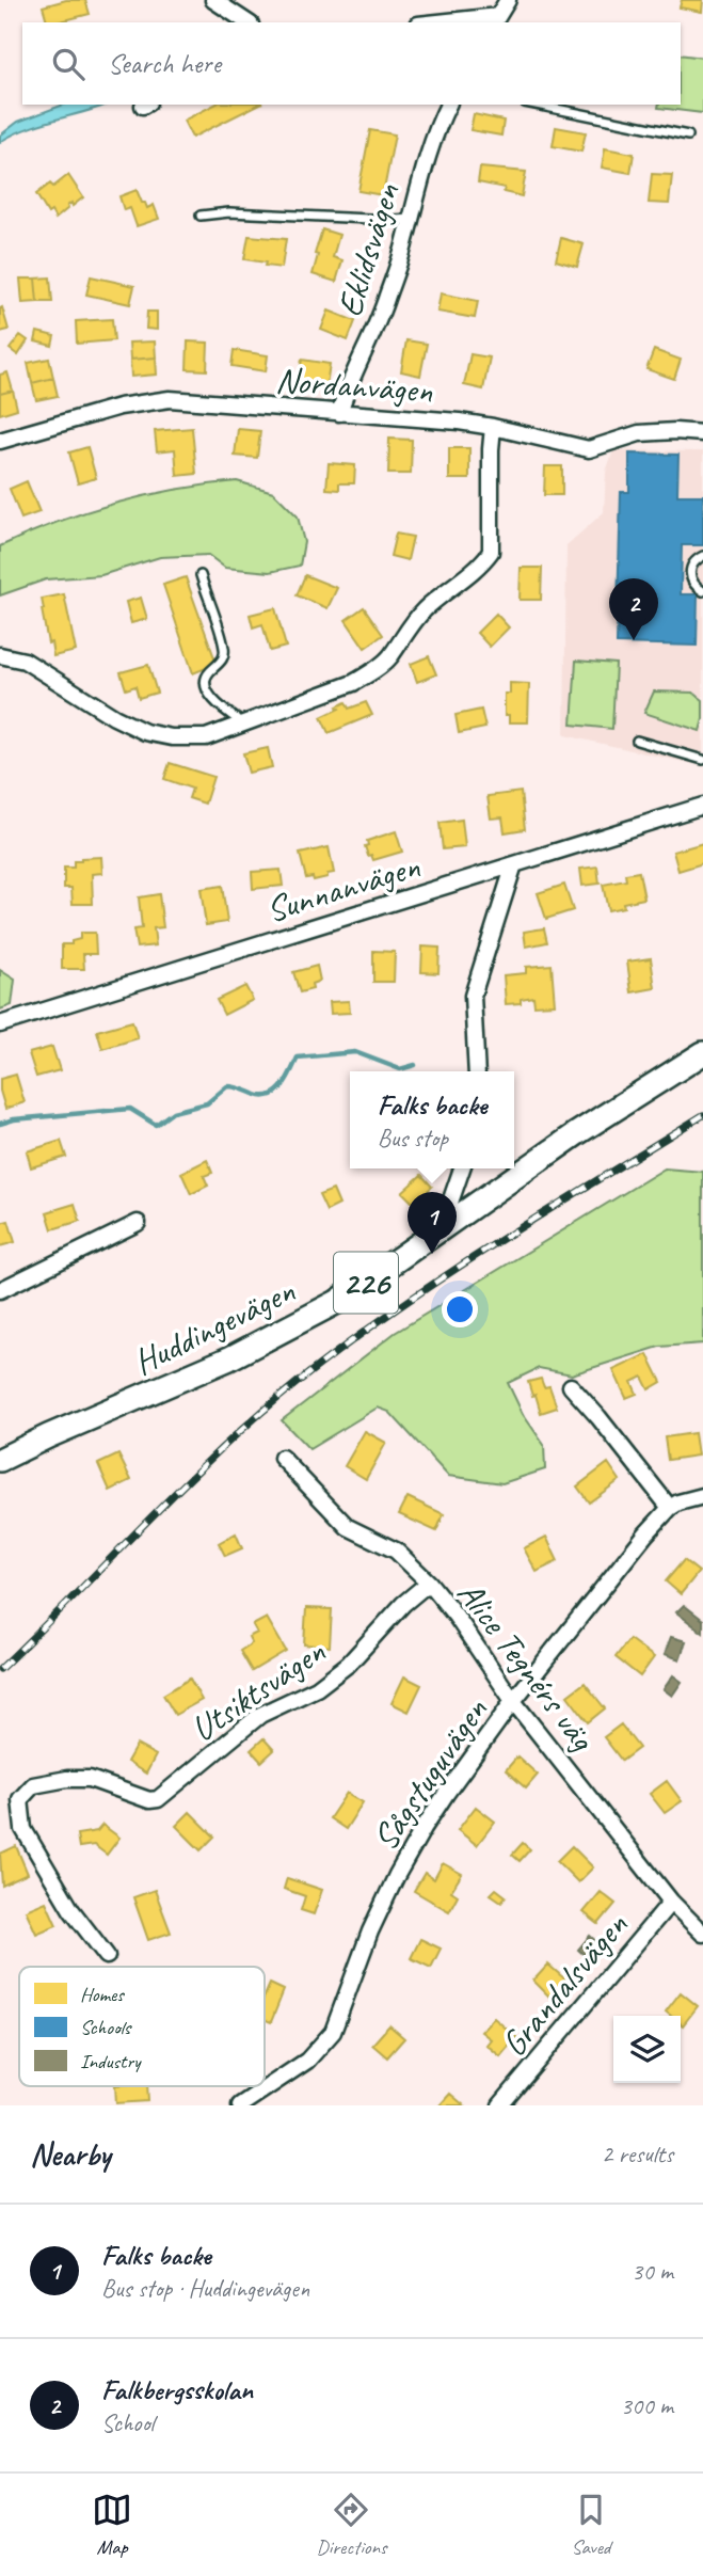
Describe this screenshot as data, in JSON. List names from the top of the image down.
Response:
{
  "streets": {
    "main road": ["226", "Huddingevägen"],
    "street": [
      "Eklidsvägen",
      "Nordanvägen",
      "Sunnanvägen",
      "Alice Tegnérs väg",
      "Utsiktsvägen",
      "Sågstuguvägen",
      "Grandalsvägen"
    ]
  },
  "crossings": [
    ["Eklidsvägen", "Nordanvägen"],
    ["Alice Tegnérs väg", "Utsiktsvägen"],
    ["Alice Tegnérs väg", "Sågstuguvägen"],
    ["Alice Tegnérs väg", "Grandalsvägen"]
  ],
  "legend": ["Homes", "Schools", "Industry"],
  "page": {
    "search": "Search here",
    "pins": ["2", "1"],
    "popup": ["Falks backe", "Bus stop"],
    "heading": ["Nearby", "2 results"],
    "list": [
      {
        "mark": "1",
        "name": "Falks backe",
        "note": "Bus stop · Huddingevägen",
        "value": "30 m"
      },
      {
        "mark": "2",
        "name": "Falkbergsskolan",
        "note": "School",
        "value": "300 m"
      }
    ],
    "nav": ["Map", "Directions", "Saved"]
  }
}
